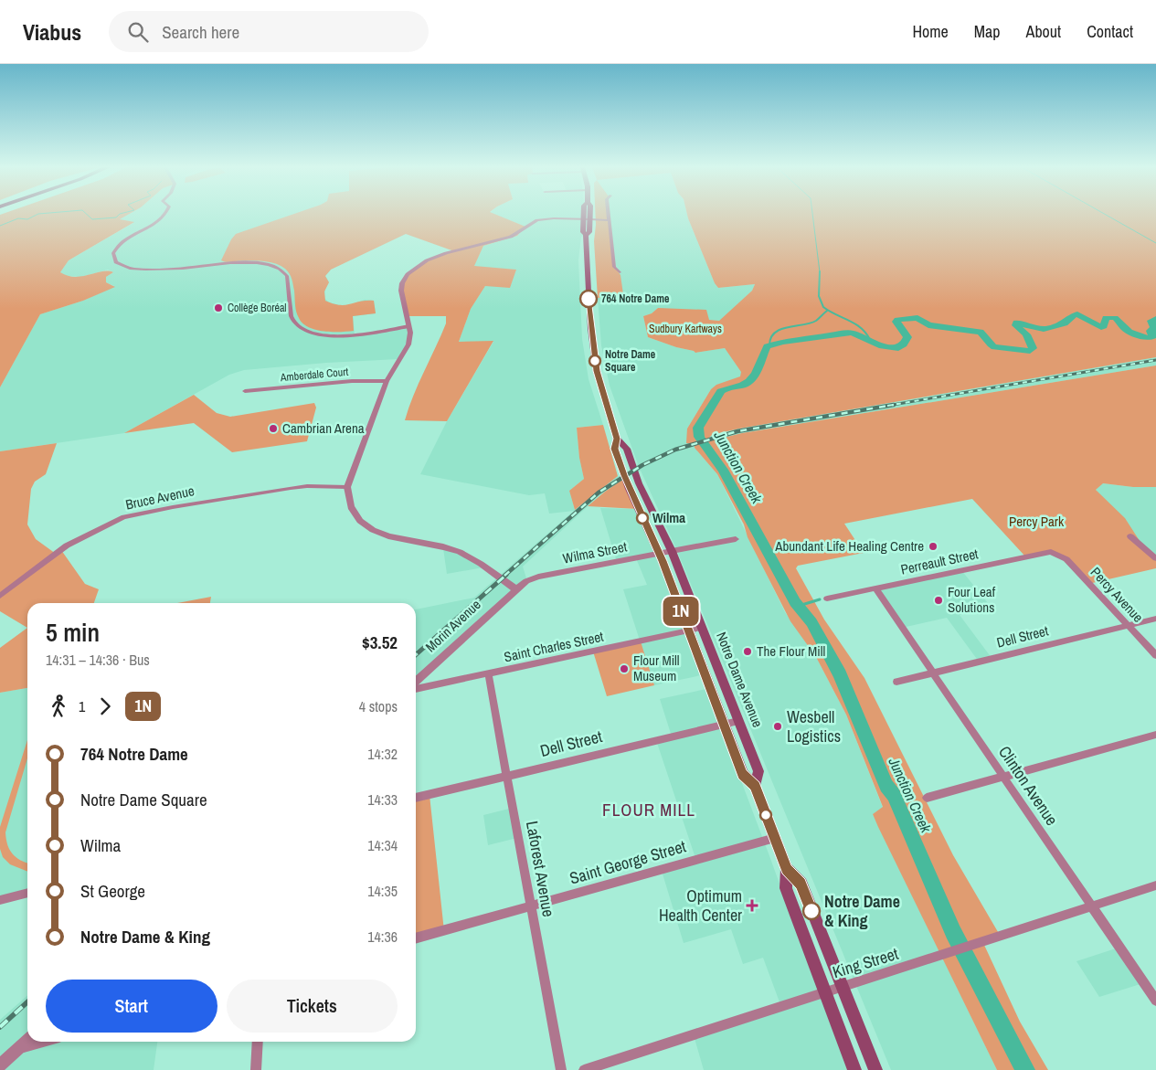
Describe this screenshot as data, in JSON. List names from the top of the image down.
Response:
{
  "streets": {
    "main road": ["Notre Dame Avenue"],
    "street": [
      "Amberdale Court",
      "Bruce Avenue",
      "Wilma Street",
      "Perreault Street",
      "Percy Avenue",
      "Morin Avenue",
      "Dell Street",
      "Saint Charles Street",
      "Clinton Avenue",
      "Saint George Street",
      "Laforest Avenue",
      "King Street"
    ]
  },
  "crossings": [
    ["Wilma Street", "Morin Avenue"],
    ["Wilma Street", "Notre Dame Avenue"],
    ["Perreault Street", "Percy Avenue"],
    ["Perreault Street", "Clinton Avenue"],
    ["Percy Avenue", "Dell Street"],
    ["Dell Street", "Notre Dame Avenue"],
    ["Dell Street", "Clinton Avenue"],
    ["Dell Street", "Laforest Avenue"],
    ["Saint Charles Street", "Notre Dame Avenue"],
    ["Saint Charles Street", "Laforest Avenue"],
    ["Notre Dame Avenue", "Saint George Street"],
    ["Notre Dame Avenue", "King Street"],
    ["Clinton Avenue", "King Street"],
    ["Saint George Street", "Laforest Avenue"]
  ],
  "districts": ["FLOUR MILL"],
  "water": ["Junction Creek"],
  "parks": ["Sudbury Kartways", "Percy Park"],
  "places": {
    "other": [
      "764 Notre Dame",
      "Collège Boréal",
      "Notre Dame Square",
      "Cambrian Arena",
      "Wilma",
      "Abundant Life Healing Centre",
      "Four Leaf Solutions",
      "The Flour Mill",
      "Flour Mill Museum",
      "Wesbell Logistics",
      "Notre Dame & King"
    ],
    "health": ["Optimum Health Center"]
  },
  "lines": ["bus line 1N"],
  "page": {
    "header": "Viabus",
    "search": "Search here",
    "nav": [
      "Home",
      "Map",
      "About",
      "Contact"
    ],
    "on_map": "1N",
    "heading": ["5 min", "14:31 – 14:36 · Bus", "$3.52"],
    "legs": ["1", "1N", "4 stops"],
    "list": [
      {
        "name": "764 Notre Dame",
        "value": "14:32"
      },
      {
        "name": "Notre Dame Square",
        "value": "14:33"
      },
      {
        "name": "Wilma",
        "value": "14:34"
      },
      {
        "name": "St George",
        "value": "14:35"
      },
      {
        "name": "Notre Dame & King",
        "value": "14:36"
      }
    ],
    "buttons": ["Start", "Tickets"]
  }
}
